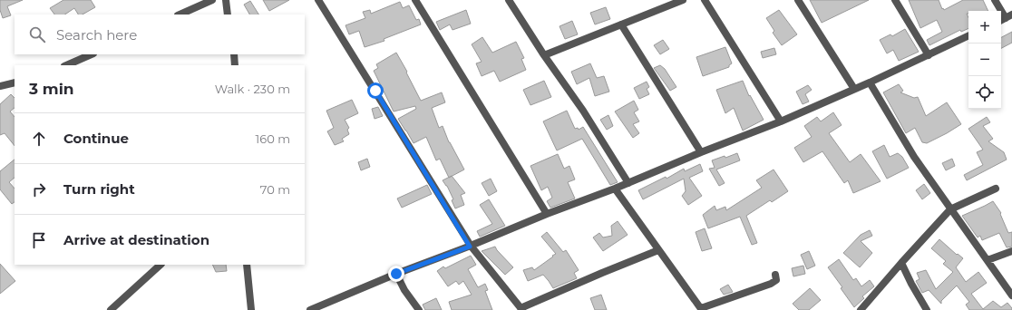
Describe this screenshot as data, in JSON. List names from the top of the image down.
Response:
{
  "page": {
    "map_buttons": ["+", "−"],
    "search": "Search here",
    "heading": ["3 min", "Walk · 230 m"],
    "list": [
      ["Continue", "160 m"],
      ["Turn right", "70 m"],
      "Arrive at destination"
    ]
  }
}
